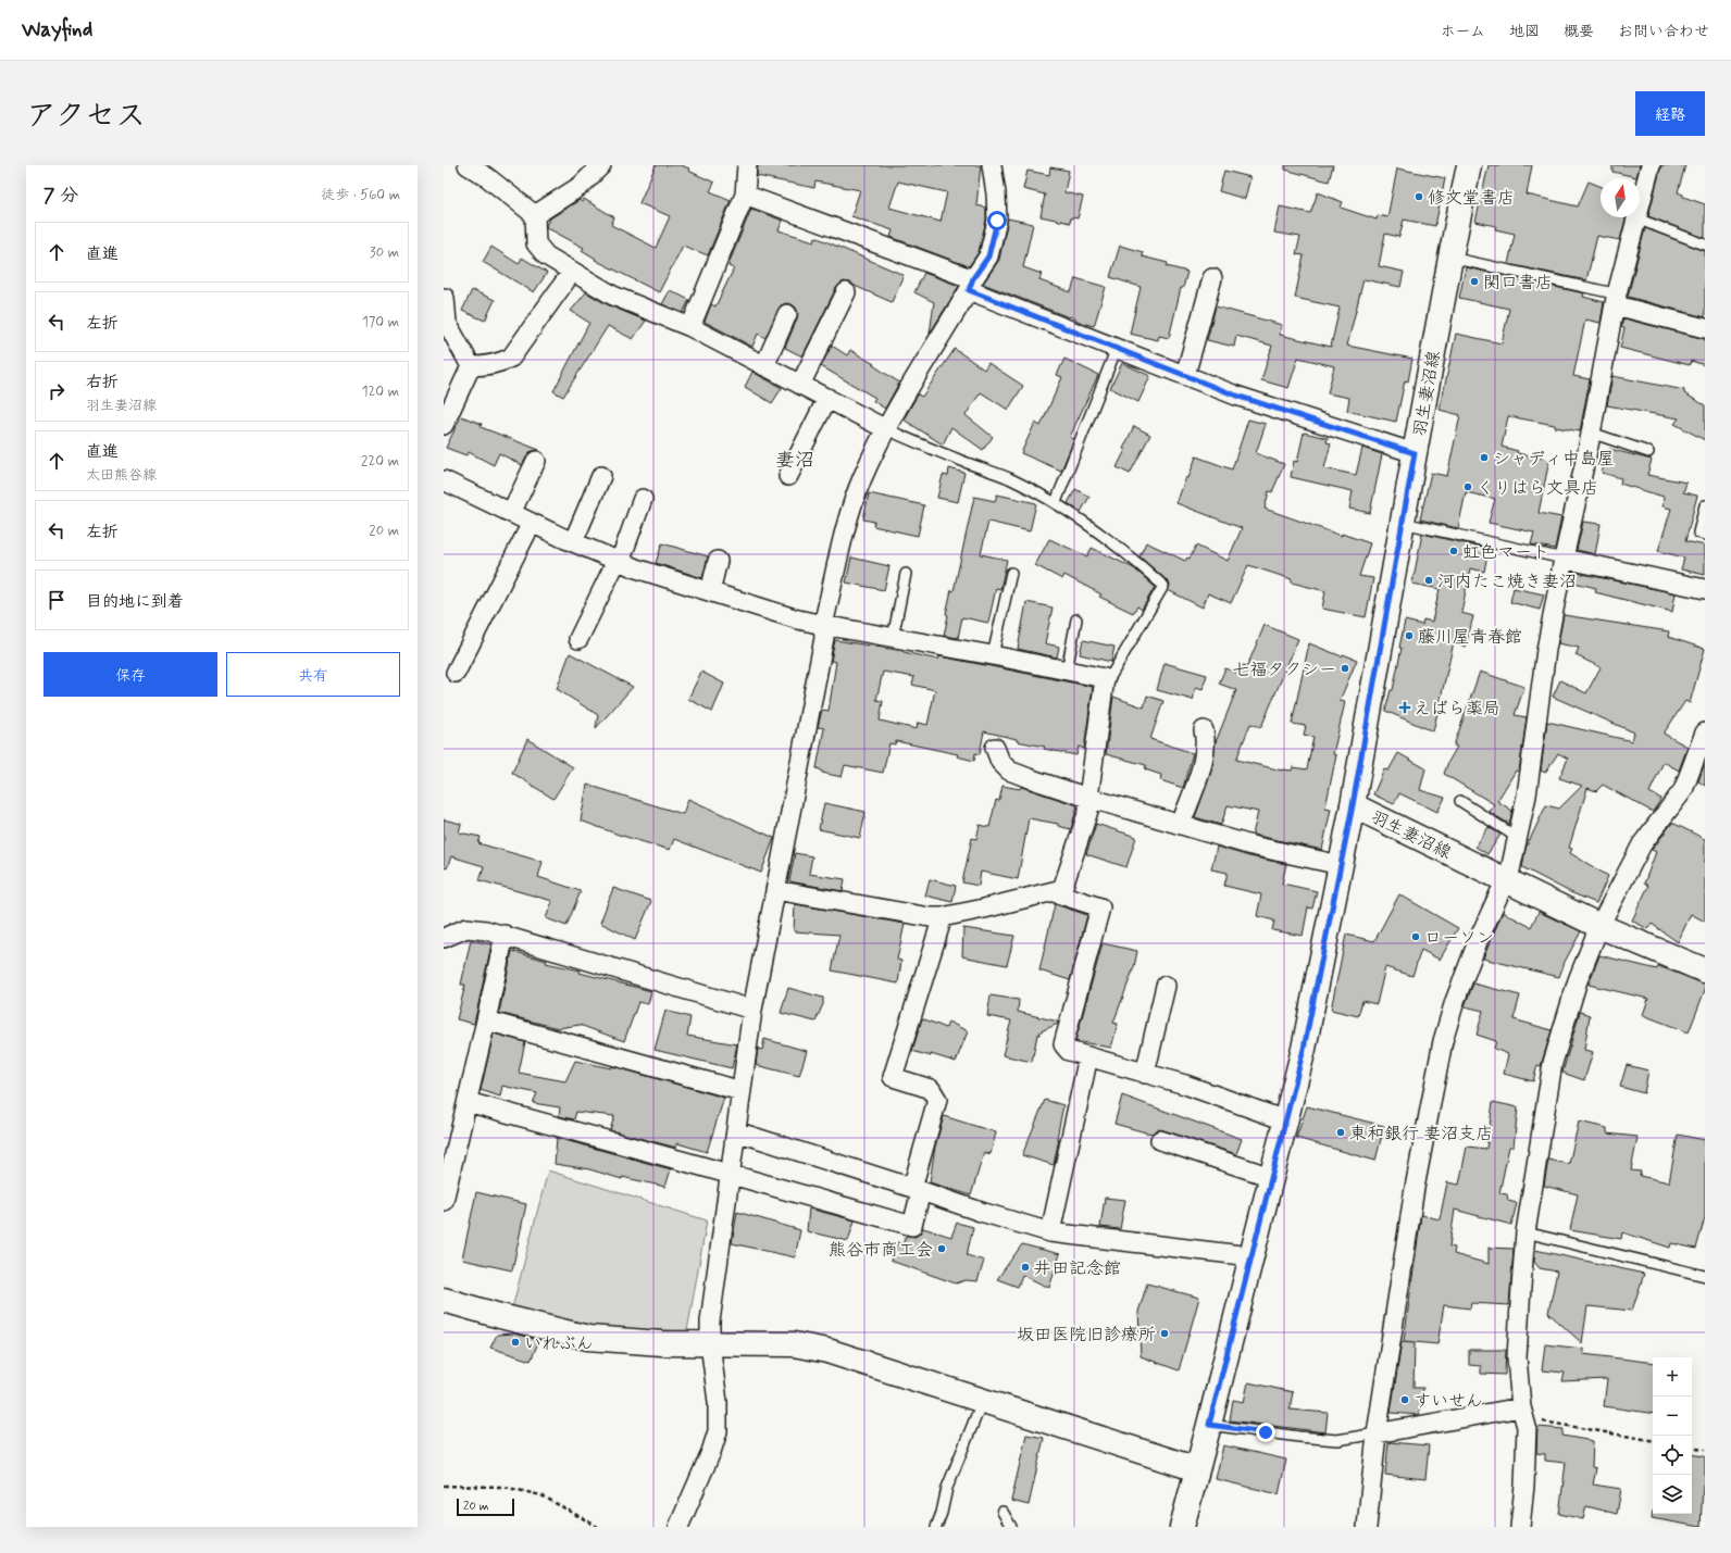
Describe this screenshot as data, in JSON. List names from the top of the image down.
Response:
{
  "streets": {
    "main road": ["羽生妻沼線"]
  },
  "districts": ["妻沼"],
  "places": {
    "other": [
      "修文堂書店",
      "関口書店",
      "シャディ中島屋",
      "くりはら文具店",
      "虹色マート",
      "河内たこ焼き妻沼",
      "藤川屋青春館",
      "七福タクシー",
      "ローソン",
      "東和銀行 妻沼支店",
      "熊谷市商工会",
      "井田記念館",
      "坂田医院旧診療所",
      "いれぶん",
      "すいせん"
    ],
    "health": ["えばら薬局"]
  },
  "scale_bar": "20 m",
  "north": "top",
  "page": {
    "header": "Wayfind",
    "nav": [
      "ホーム",
      "地図",
      "概要",
      "お問い合わせ"
    ],
    "title": "アクセス",
    "buttons": [
      "経路",
      ["保存", "共有"]
    ],
    "heading": ["7 分", "徒歩 · 560 m"],
    "list": [
      ["直進", "30 m"],
      ["左折", "170 m"],
      ["右折", "羽生妻沼線", "120 m"],
      ["直進", "太田熊谷線", "220 m"],
      ["左折", "20 m"],
      "目的地に到着"
    ],
    "map_buttons": ["+", "−"],
    "scale": "20 m"
  }
}
